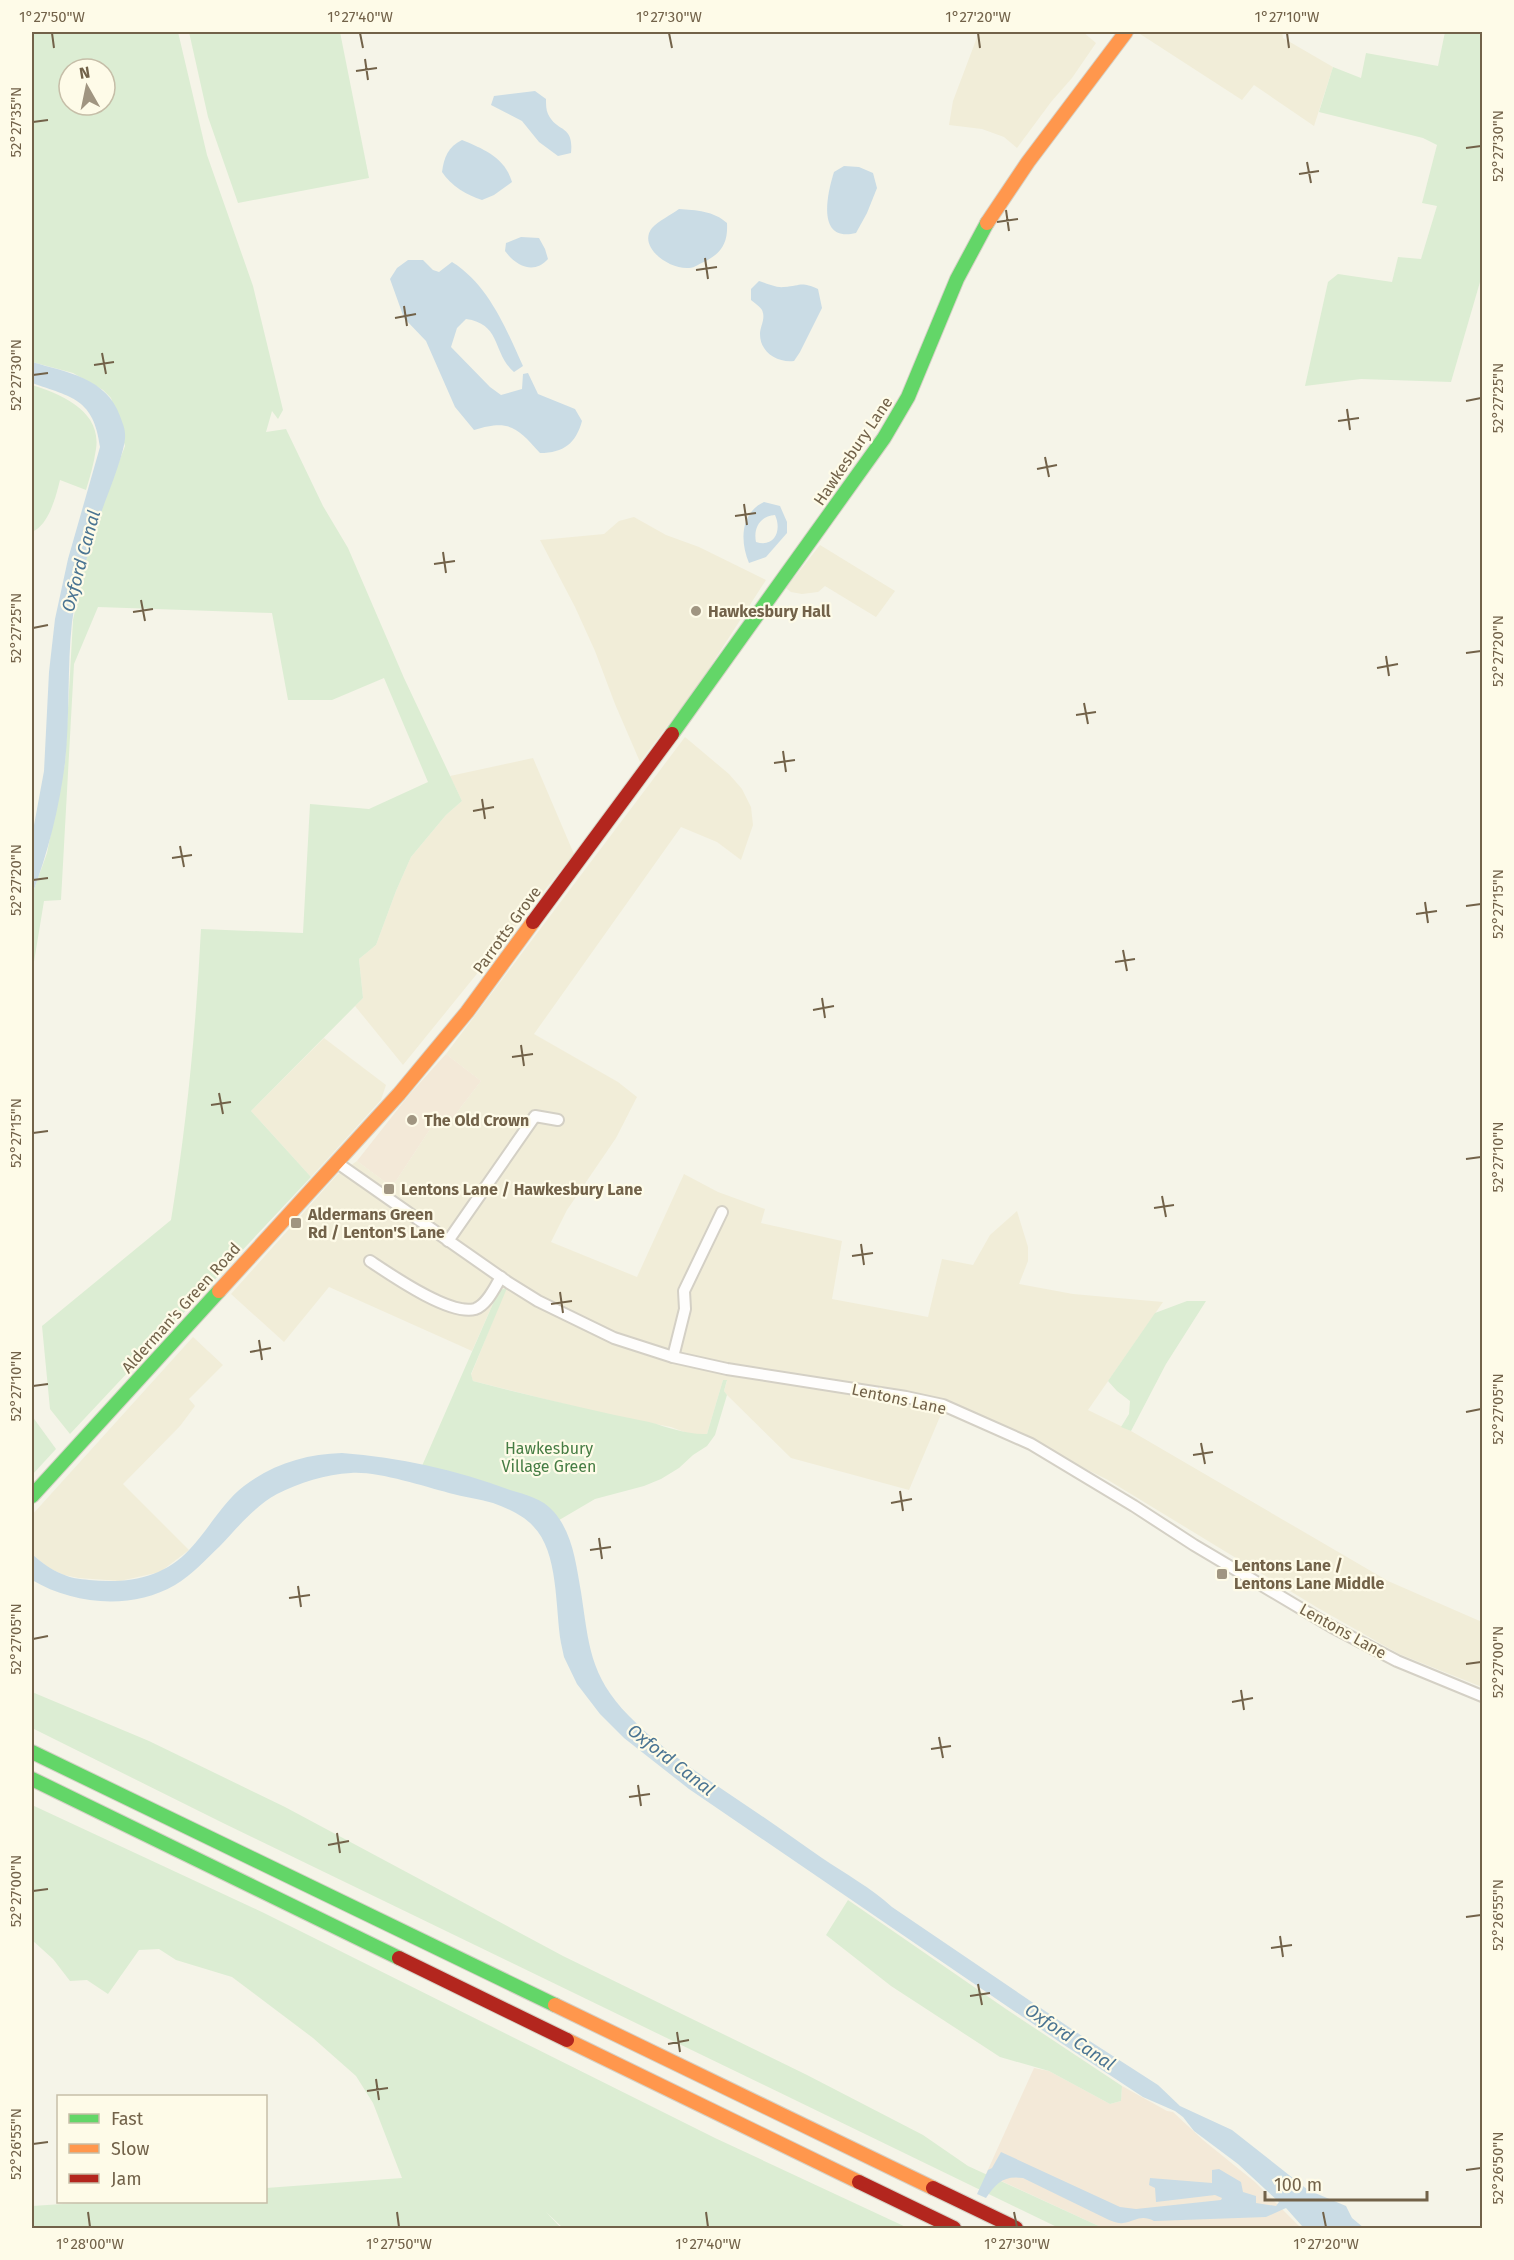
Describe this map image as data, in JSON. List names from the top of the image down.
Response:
{
  "streets": {
    "main road": ["Hawkesbury Lane", "Parrotts Grove", "Alderman's Green Road"],
    "street": ["Lentons Lane"]
  },
  "crossings": [
    ["Hawkesbury Lane", "Parrotts Grove"],
    ["Parrotts Grove", "Alderman's Green Road"],
    ["Parrotts Grove", "Lentons Lane"],
    ["Alderman's Green Road", "Lentons Lane"]
  ],
  "water": ["Oxford Canal"],
  "parks": ["Hawkesbury Village Green"],
  "places": {
    "other": ["Hawkesbury Hall", "The Old Crown"],
    "transit": ["Lentons Lane / Hawkesbury Lane", "Aldermans Green Rd / Lenton'S Lane", "Lentons Lane / Lentons Lane Middle"]
  },
  "legend": ["Fast", "Slow", "Jam"],
  "scale_bar": "100 m",
  "north": "top",
  "coordinates": [
    "1°27'50\"W",
    "1°27'40\"W",
    "1°27'30\"W",
    "1°27'20\"W",
    "1°27'10\"W",
    "52°27'35\"N",
    "52°27'30\"N",
    "52°27'25\"N",
    "52°27'20\"N",
    "52°27'15\"N",
    "52°27'10\"N",
    "52°27'05\"N",
    "52°27'00\"N",
    "52°26'55\"N",
    "52°26'50\"N",
    "1°28'00\"W"
  ]
}
